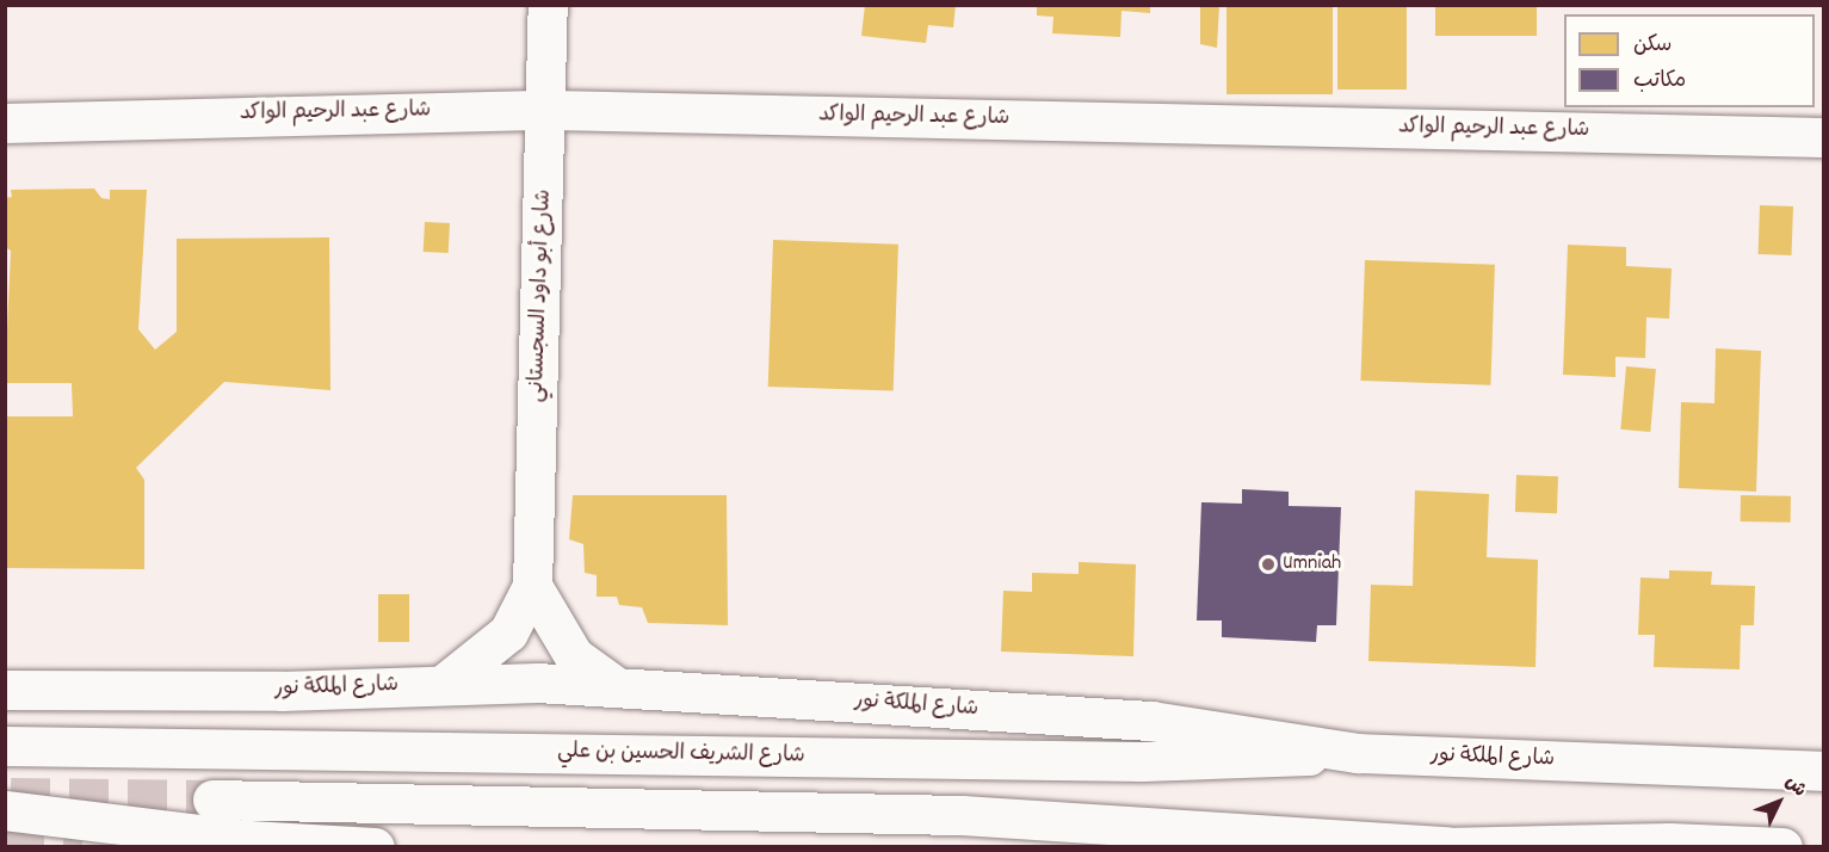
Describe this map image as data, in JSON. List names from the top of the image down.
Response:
{
  "streets": {
    "main road": [
      "شارع عبد الرحيم الواكد",
      "شارع أبو داود السجستاني",
      "شارع الملكة نور",
      "شارع الشريف الحسين بن علي"
    ]
  },
  "crossings": [
    ["شارع عبد الرحيم الواكد", "شارع أبو داود السجستاني"],
    ["شارع الملكة نور", "شارع الشريف الحسين بن علي"]
  ],
  "places": ["Umniah"],
  "legend": ["سكن", "مكاتب"],
  "north": "top right"
}
